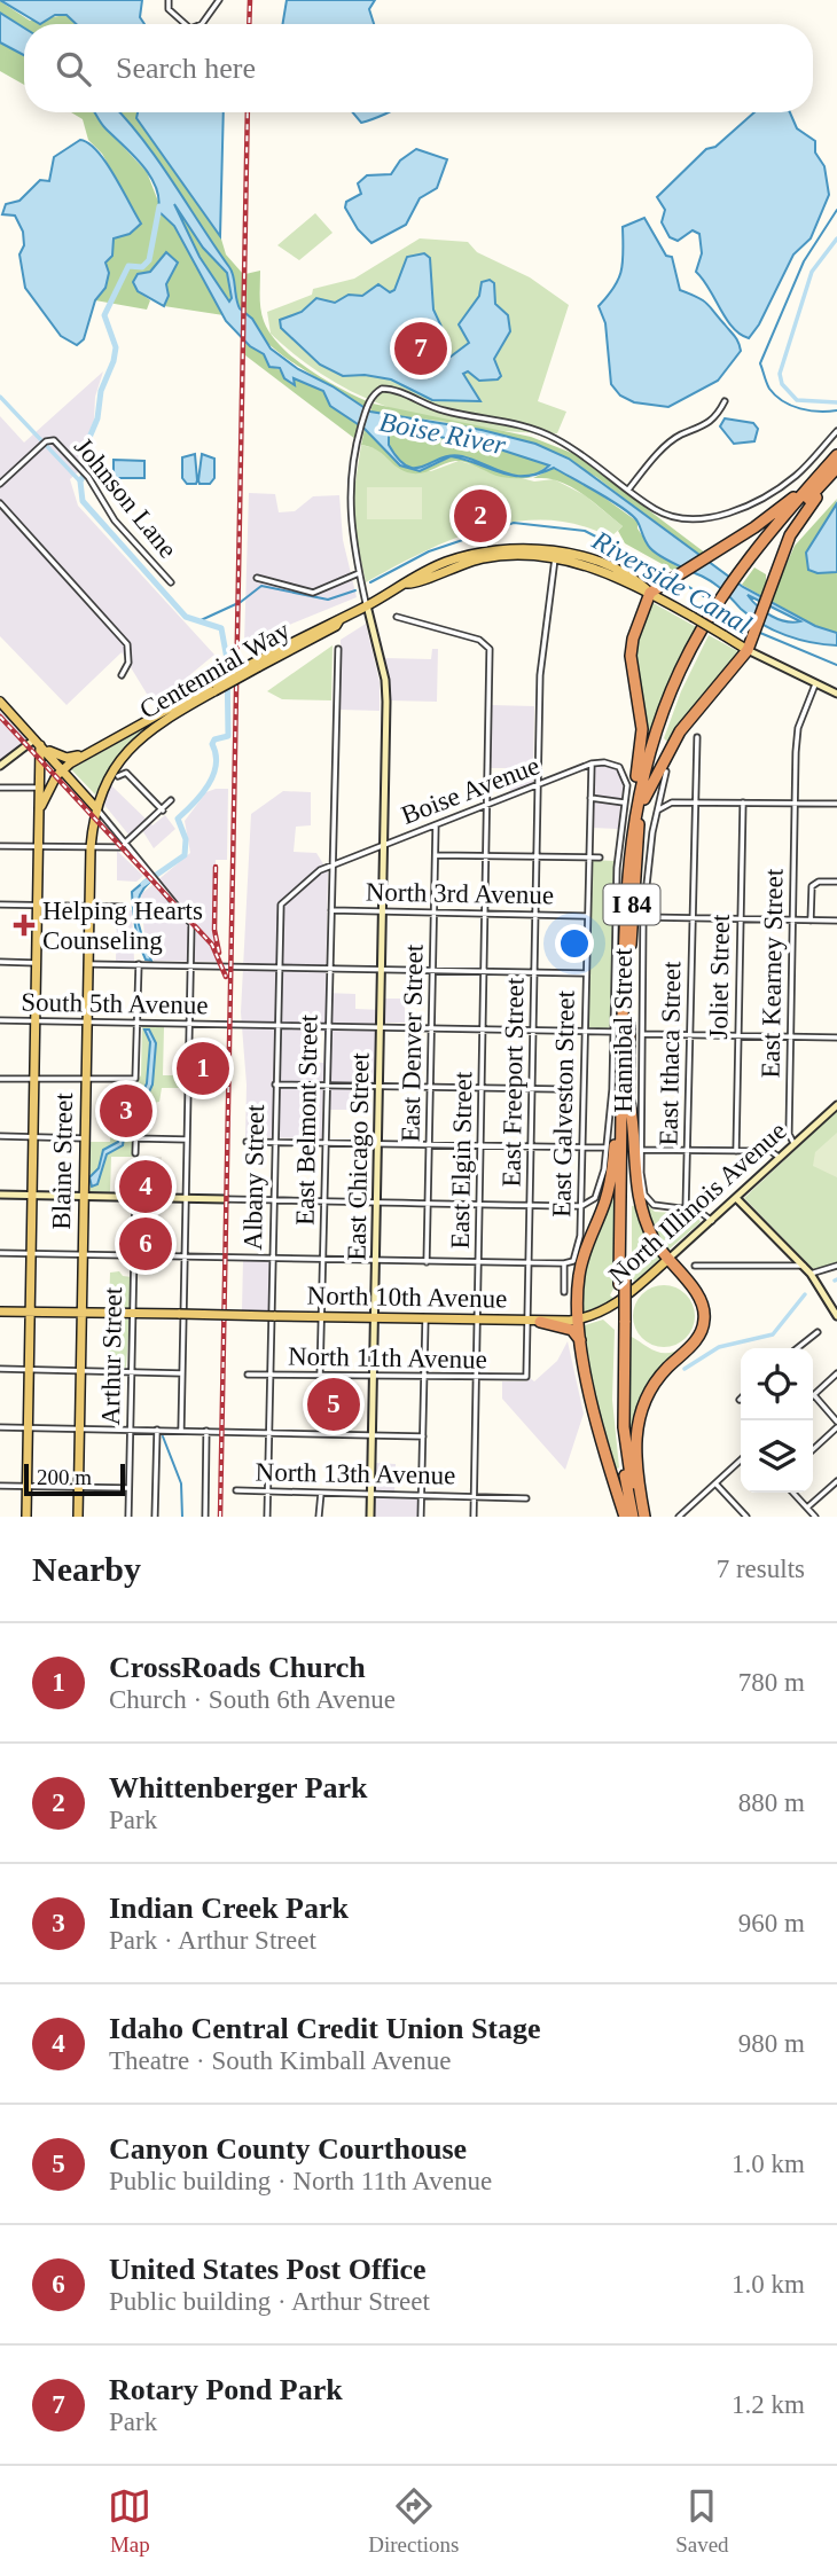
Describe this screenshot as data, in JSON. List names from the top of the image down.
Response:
{
  "streets": {
    "highway": ["I 84"],
    "main road": [
      "Centennial Way",
      "Blaine Street",
      "North Illinois Avenue",
      "North 10th Avenue"
    ],
    "street": [
      "Johnson Lane",
      "Boise Avenue",
      "North 3rd Avenue",
      "East Kearney Street",
      "Joliet Street",
      "South 5th Avenue",
      "Hannibal Street",
      "East Denver Street",
      "East Ithaca Street",
      "East Freeport Street",
      "East Galveston Street",
      "East Belmont Street",
      "East Chicago Street",
      "East Elgin Street",
      "Albany Street",
      "Arthur Street",
      "North 11th Avenue",
      "North 13th Avenue"
    ]
  },
  "crossings": [
    ["Centennial Way", "East Kearney Street"],
    ["Centennial Way", "East Freeport Street"],
    ["Centennial Way", "East Chicago Street"],
    ["Centennial Way", "Blaine Street"],
    ["Boise Avenue", "East Denver Street"],
    ["Boise Avenue", "East Freeport Street"],
    ["Boise Avenue", "East Galveston Street"],
    ["Boise Avenue", "East Belmont Street"],
    ["Boise Avenue", "East Chicago Street"],
    ["Boise Avenue", "East Elgin Street"],
    ["Boise Avenue", "Albany Street"],
    ["North 3rd Avenue", "East Denver Street"],
    ["North 3rd Avenue", "East Freeport Street"],
    ["North 3rd Avenue", "East Galveston Street"],
    ["North 3rd Avenue", "East Belmont Street"],
    ["North 3rd Avenue", "East Chicago Street"],
    ["North 3rd Avenue", "East Elgin Street"],
    ["East Kearney Street", "North Illinois Avenue"],
    ["South 5th Avenue", "East Denver Street"],
    ["South 5th Avenue", "East Freeport Street"],
    ["South 5th Avenue", "East Galveston Street"],
    ["South 5th Avenue", "East Belmont Street"],
    ["South 5th Avenue", "East Chicago Street"],
    ["South 5th Avenue", "East Elgin Street"],
    ["South 5th Avenue", "Blaine Street"],
    ["South 5th Avenue", "Albany Street"],
    ["Hannibal Street", "East Ithaca Street"],
    ["East Freeport Street", "North 10th Avenue"],
    ["East Freeport Street", "North 11th Avenue"],
    ["East Belmont Street", "Albany Street"],
    ["East Belmont Street", "North 10th Avenue"],
    ["East Belmont Street", "North 11th Avenue"],
    ["East Chicago Street", "North 10th Avenue"],
    ["East Chicago Street", "North 11th Avenue"],
    ["East Chicago Street", "North 13th Avenue"],
    ["East Elgin Street", "North 10th Avenue"],
    ["East Elgin Street", "North 11th Avenue"],
    ["East Elgin Street", "North 13th Avenue"],
    ["Blaine Street", "North 10th Avenue"],
    ["Albany Street", "North 11th Avenue"],
    ["Albany Street", "North 13th Avenue"],
    ["North Illinois Avenue", "North 10th Avenue"],
    ["North 10th Avenue", "Arthur Street"]
  ],
  "water": ["Boise River", "Riverside Canal"],
  "places": {
    "health": ["Helping Hearts Counseling"]
  },
  "scale_bar": "200 m",
  "page": {
    "search": "Search here",
    "pins": [
      "7",
      "2",
      "1",
      "3",
      "4",
      "6",
      "5"
    ],
    "scale": "200 m",
    "heading": ["Nearby", "7 results"],
    "list": [
      {
        "mark": "1",
        "name": "CrossRoads Church",
        "note": "Church · South 6th Avenue",
        "value": "780 m"
      },
      {
        "mark": "2",
        "name": "Whittenberger Park",
        "note": "Park",
        "value": "880 m"
      },
      {
        "mark": "3",
        "name": "Indian Creek Park",
        "note": "Park · Arthur Street",
        "value": "960 m"
      },
      {
        "mark": "4",
        "name": "Idaho Central Credit Union Stage",
        "note": "Theatre · South Kimball Avenue",
        "value": "980 m"
      },
      {
        "mark": "5",
        "name": "Canyon County Courthouse",
        "note": "Public building · North 11th Avenue",
        "value": "1.0 km"
      },
      {
        "mark": "6",
        "name": "United States Post Office",
        "note": "Public building · Arthur Street",
        "value": "1.0 km"
      },
      {
        "mark": "7",
        "name": "Rotary Pond Park",
        "note": "Park",
        "value": "1.2 km"
      }
    ],
    "nav": ["Map", "Directions", "Saved"]
  }
}
